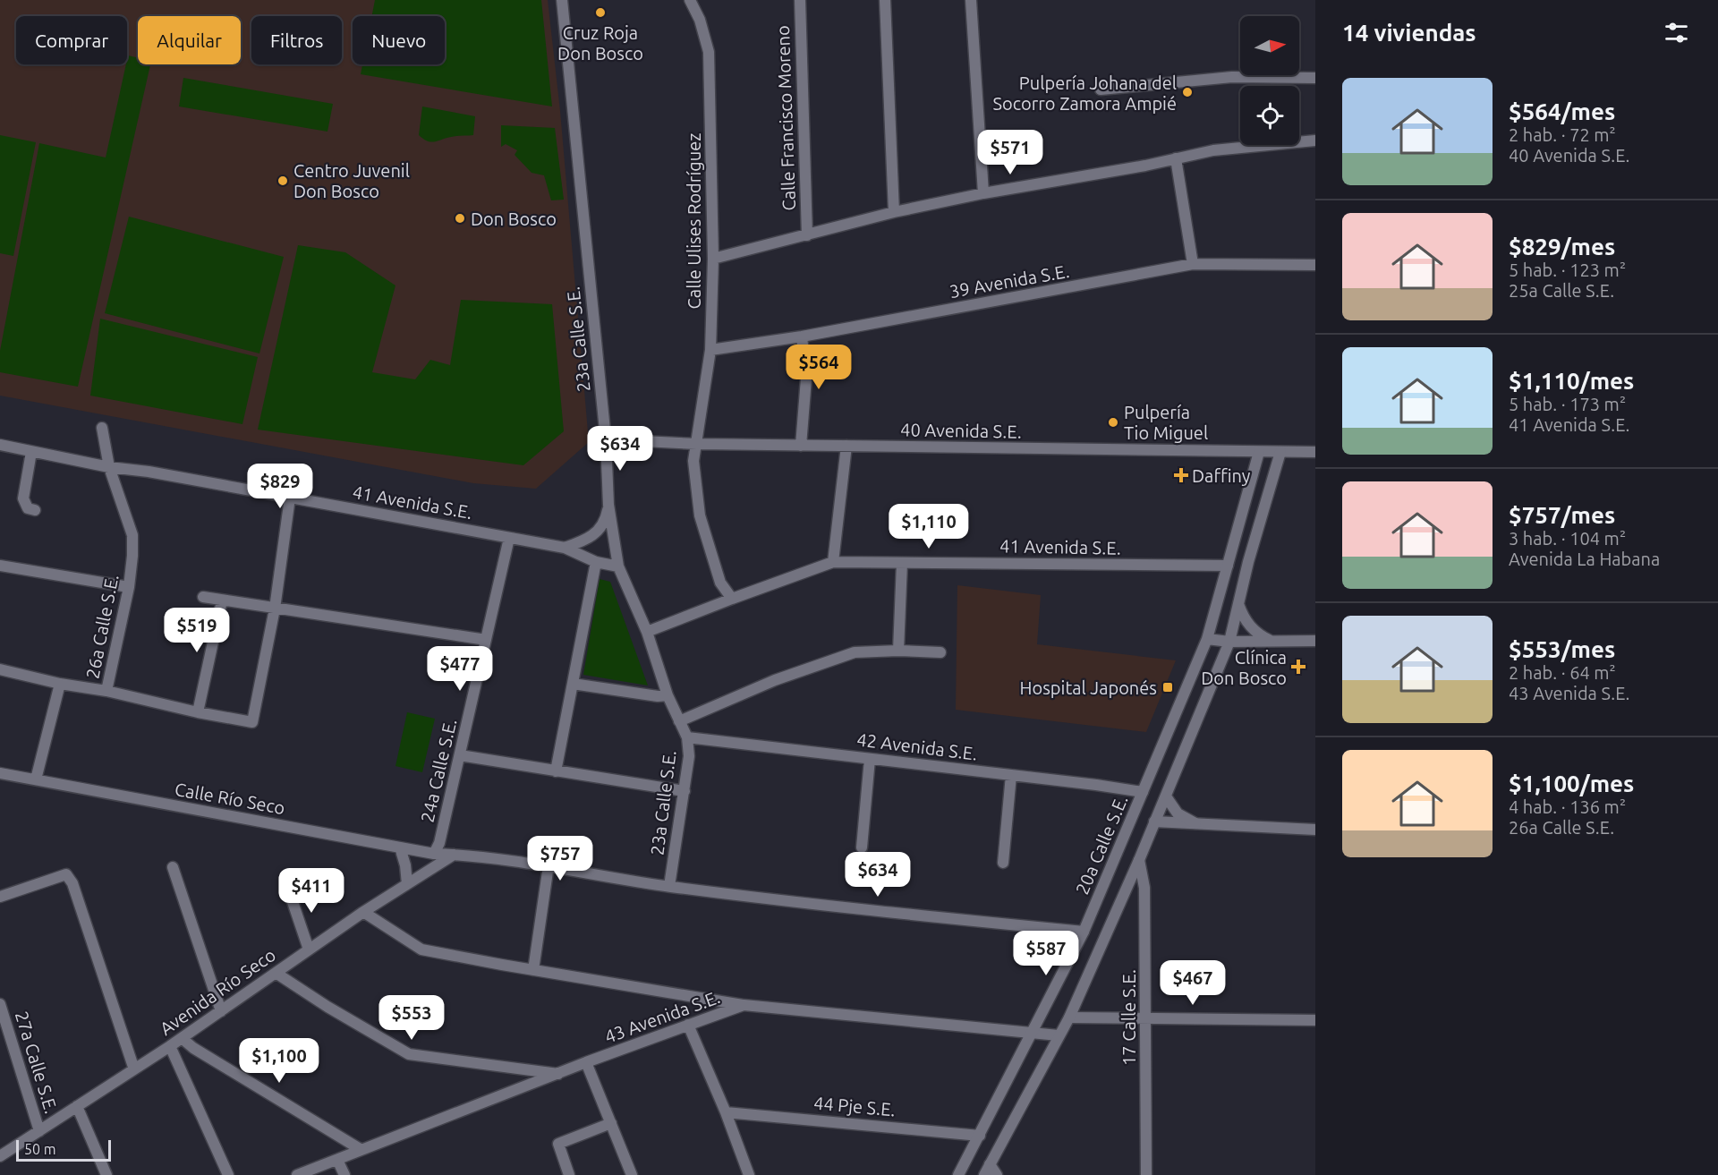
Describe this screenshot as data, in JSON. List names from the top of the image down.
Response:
{
  "streets": {
    "street": [
      "Calle Francisco Moreno",
      "Calle Ulises Rodríguez",
      "39 Avenida S.E.",
      "23a Calle S.E.",
      "40 Avenida S.E.",
      "41 Avenida S.E.",
      "26a Calle S.E.",
      "42 Avenida S.E.",
      "24a Calle S.E.",
      "Calle Río Seco",
      "20a Calle S.E.",
      "Avenida Río Seco",
      "43 Avenida S.E.",
      "17 Calle S.E.",
      "27a Calle S.E.",
      "44 Pje S.E."
    ]
  },
  "crossings": [
    ["Calle Ulises Rodríguez", "39 Avenida S.E."],
    ["Calle Ulises Rodríguez", "40 Avenida S.E."],
    ["Calle Ulises Rodríguez", "41 Avenida S.E."],
    ["23a Calle S.E.", "40 Avenida S.E."],
    ["23a Calle S.E.", "41 Avenida S.E."],
    ["23a Calle S.E.", "42 Avenida S.E."],
    ["23a Calle S.E.", "Calle Río Seco"],
    ["40 Avenida S.E.", "20a Calle S.E."],
    ["41 Avenida S.E.", "26a Calle S.E."],
    ["41 Avenida S.E.", "24a Calle S.E."],
    ["41 Avenida S.E.", "20a Calle S.E."],
    ["26a Calle S.E.", "Calle Río Seco"],
    ["42 Avenida S.E.", "20a Calle S.E."],
    ["24a Calle S.E.", "Calle Río Seco"],
    ["Calle Río Seco", "20a Calle S.E."],
    ["Calle Río Seco", "Avenida Río Seco"],
    ["20a Calle S.E.", "43 Avenida S.E."],
    ["20a Calle S.E.", "44 Pje S.E."],
    ["Avenida Río Seco", "27a Calle S.E."]
  ],
  "places": {
    "other": [
      "Cruz Roja Don Bosco",
      "Pulpería Johana del Socorro Zamora Ampié",
      "Centro Juvenil Don Bosco",
      "Don Bosco",
      "Pulpería Tio Miguel"
    ],
    "health": ["Daffiny", "Clínica Don Bosco"],
    "transit": ["Hospital Japonés"]
  },
  "scale_bar": "50 m",
  "north": "right",
  "page": {
    "heading": "14 viviendas",
    "chip": [
      "Comprar",
      "Alquilar",
      "Filtros",
      "Nuevo"
    ],
    "list": [
      {
        "name": "$564/mes",
        "note": "2 hab. · 72 m² · 40 Avenida S.E."
      },
      {
        "name": "$829/mes",
        "note": "5 hab. · 123 m² · 25a Calle S.E."
      },
      {
        "name": "$1,110/mes",
        "note": "5 hab. · 173 m² · 41 Avenida S.E."
      },
      {
        "name": "$757/mes",
        "note": "3 hab. · 104 m² · Avenida La Habana"
      },
      {
        "name": "$553/mes",
        "note": "2 hab. · 64 m² · 43 Avenida S.E."
      },
      {
        "name": "$1,100/mes",
        "note": "4 hab. · 136 m² · 26a Calle S.E."
      }
    ],
    "price": [
      "$571",
      "$564",
      "$634",
      "$829",
      "$1,110",
      "$519",
      "$477",
      "$757",
      "$634",
      "$411",
      "$587",
      "$467",
      "$553",
      "$1,100"
    ],
    "scale": "50 m"
  }
}
